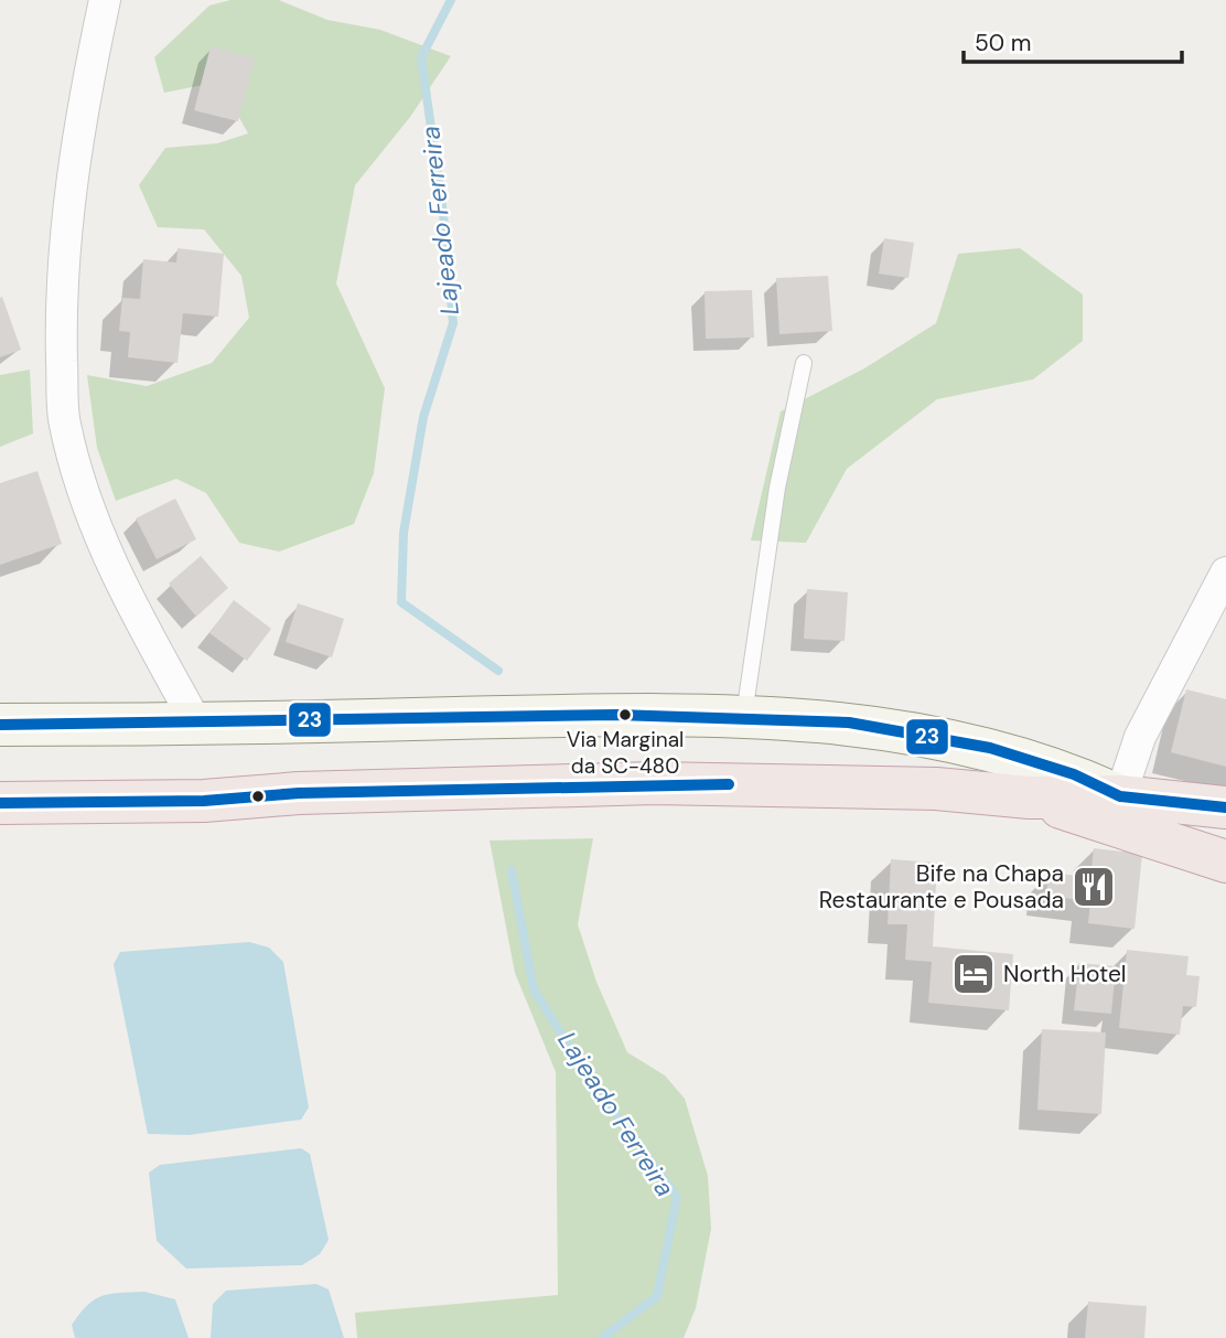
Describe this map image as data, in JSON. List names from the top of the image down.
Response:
{
  "water": ["Lajeado Ferreira"],
  "places": {
    "other": ["Via Marginal da SC-480"],
    "restaurant": ["Bife na Chapa Restaurante e Pousada"],
    "hotel": ["North Hotel"]
  },
  "lines": ["transit line 23"],
  "scale_bar": "50 m"
}
